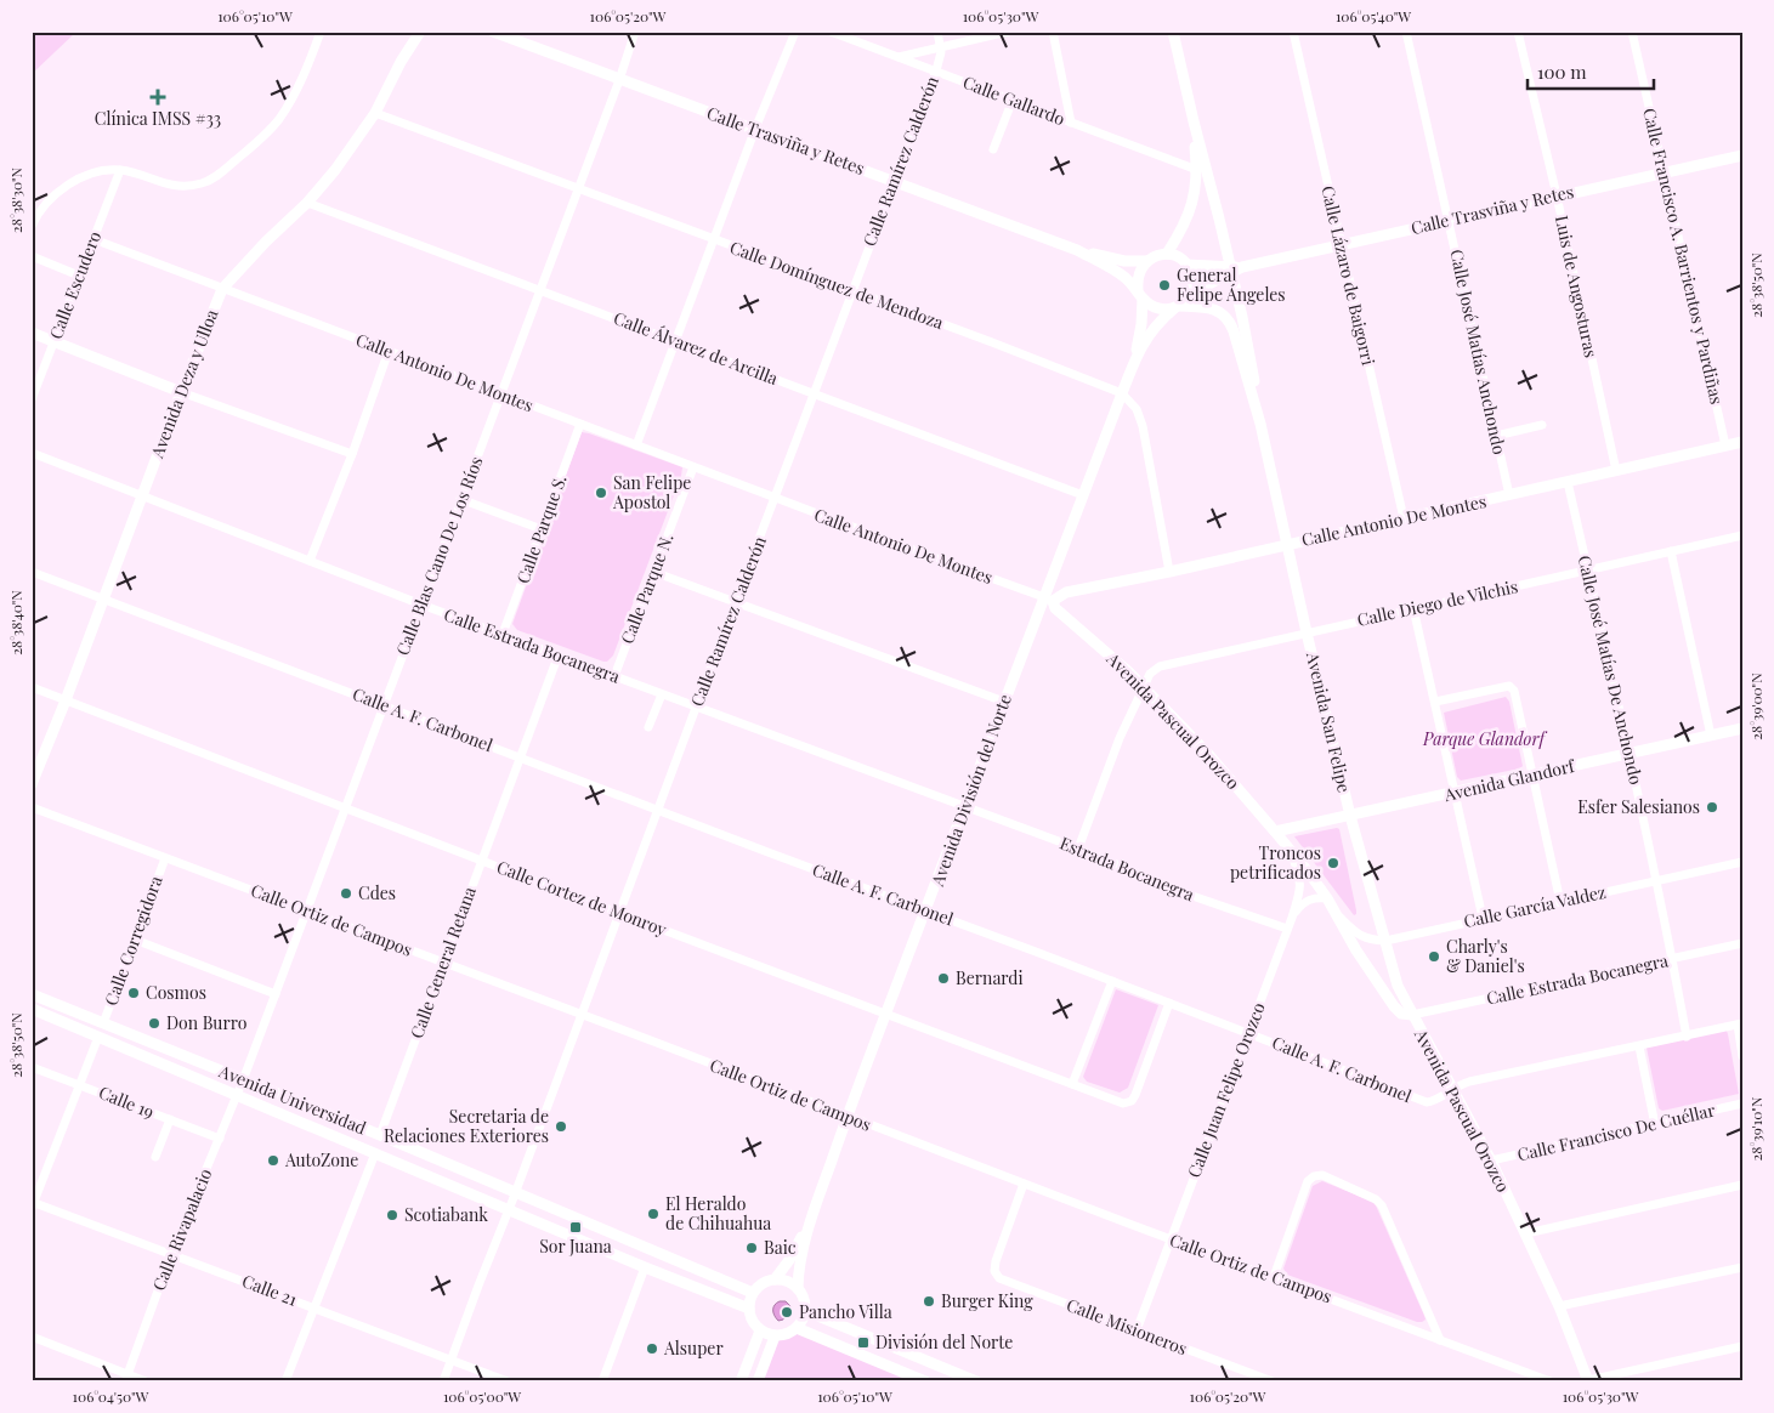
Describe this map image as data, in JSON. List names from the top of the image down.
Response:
{
  "streets": {
    "main road": [
      "Calle Trasviña y Retes",
      "Calle Antonio De Montes",
      "Avenida Deza y Ulloa",
      "Avenida Pascual Orozco",
      "Avenida San Felipe",
      "Avenida Glandorf",
      "Avenida División del Norte",
      "Avenida Universidad"
    ],
    "street": [
      "Calle Gallardo",
      "Calle Ramírez Calderón",
      "Calle Francisco A. Barrientos y Pardiñas",
      "Calle Lázaro de Baigorri",
      "Calle Escudero",
      "Calle Domínguez de Mendoza",
      "Luis de Angosturas",
      "Calle Álvarez de Arcilla",
      "Calle José Matías Anchondo",
      "Calle Parque S.",
      "Calle Blas Cano De Los Ríos",
      "Calle Parque N.",
      "Calle Diego de Vilchis",
      "Calle Estrada Bocanegra",
      "Calle José Matías De Anchondo",
      "Calle A. F. Carbonel",
      "Estrada Bocanegra",
      "Calle Cortez de Monroy",
      "Calle García Valdez",
      "Calle Ortiz de Campos",
      "Calle Corregidora",
      "Calle General Retana",
      "Calle Juan Felipe Orozco",
      "Calle 19",
      "Calle Francisco De Cuéllar",
      "Calle Rivapalacio",
      "Calle 21",
      "Calle Misioneros"
    ]
  },
  "crossings": [
    ["Calle Gallardo", "Calle Ramírez Calderón"],
    ["Calle Gallardo", "Avenida San Felipe"],
    ["Calle Trasviña y Retes", "Calle Ramírez Calderón"],
    ["Calle Trasviña y Retes", "Calle Francisco A. Barrientos y Pardiñas"],
    ["Calle Trasviña y Retes", "Calle Lázaro de Baigorri"],
    ["Calle Trasviña y Retes", "Luis de Angosturas"],
    ["Calle Trasviña y Retes", "Calle José Matías Anchondo"],
    ["Calle Trasviña y Retes", "Calle Blas Cano De Los Ríos"],
    ["Calle Trasviña y Retes", "Avenida San Felipe"],
    ["Calle Trasviña y Retes", "Avenida División del Norte"],
    ["Calle Ramírez Calderón", "Calle Domínguez de Mendoza"],
    ["Calle Ramírez Calderón", "Calle Álvarez de Arcilla"],
    ["Calle Ramírez Calderón", "Calle Antonio De Montes"],
    ["Calle Ramírez Calderón", "Calle Estrada Bocanegra"],
    ["Calle Ramírez Calderón", "Calle A. F. Carbonel"],
    ["Calle Ramírez Calderón", "Calle Cortez de Monroy"],
    ["Calle Ramírez Calderón", "Calle Ortiz de Campos"],
    ["Calle Ramírez Calderón", "Avenida Universidad"],
    ["Calle Ramírez Calderón", "Calle 21"],
    ["Calle Francisco A. Barrientos y Pardiñas", "Calle Antonio De Montes"],
    ["Calle Lázaro de Baigorri", "Calle Antonio De Montes"],
    ["Calle Escudero", "Calle Antonio De Montes"],
    ["Calle Domínguez de Mendoza", "Avenida Deza y Ulloa"],
    ["Calle Domínguez de Mendoza", "Calle Blas Cano De Los Ríos"],
    ["Calle Domínguez de Mendoza", "Avenida División del Norte"],
    ["Luis de Angosturas", "Calle Antonio De Montes"],
    ["Calle Álvarez de Arcilla", "Avenida Deza y Ulloa"],
    ["Calle Álvarez de Arcilla", "Calle Blas Cano De Los Ríos"],
    ["Calle Álvarez de Arcilla", "Avenida División del Norte"],
    ["Calle José Matías Anchondo", "Calle Antonio De Montes"],
    ["Calle Antonio De Montes", "Avenida Deza y Ulloa"],
    ["Calle Antonio De Montes", "Calle Parque S."],
    ["Calle Antonio De Montes", "Calle Blas Cano De Los Ríos"],
    ["Calle Antonio De Montes", "Calle Parque N."],
    ["Calle Antonio De Montes", "Calle José Matías De Anchondo"],
    ["Calle Antonio De Montes", "Avenida Pascual Orozco"],
    ["Calle Antonio De Montes", "Avenida San Felipe"],
    ["Calle Antonio De Montes", "Avenida División del Norte"],
    ["Avenida Deza y Ulloa", "Calle Estrada Bocanegra"],
    ["Avenida Deza y Ulloa", "Calle A. F. Carbonel"],
    ["Avenida Deza y Ulloa", "Calle Cortez de Monroy"],
    ["Calle Parque S.", "Calle Estrada Bocanegra"],
    ["Calle Blas Cano De Los Ríos", "Calle Estrada Bocanegra"],
    ["Calle Blas Cano De Los Ríos", "Calle A. F. Carbonel"],
    ["Calle Blas Cano De Los Ríos", "Calle Cortez de Monroy"],
    ["Calle Blas Cano De Los Ríos", "Calle Ortiz de Campos"],
    ["Calle Blas Cano De Los Ríos", "Avenida Universidad"],
    ["Calle Blas Cano De Los Ríos", "Calle Rivapalacio"],
    ["Calle Parque N.", "Calle Estrada Bocanegra"],
    ["Calle Diego de Vilchis", "Calle José Matías De Anchondo"],
    ["Calle Diego de Vilchis", "Avenida Pascual Orozco"],
    ["Calle Diego de Vilchis", "Avenida San Felipe"],
    ["Calle Diego de Vilchis", "Estrada Bocanegra"],
    ["Calle Estrada Bocanegra", "Calle José Matías De Anchondo"],
    ["Calle Estrada Bocanegra", "Avenida Pascual Orozco"],
    ["Calle Estrada Bocanegra", "Avenida San Felipe"],
    ["Calle Estrada Bocanegra", "Avenida División del Norte"],
    ["Calle Estrada Bocanegra", "Estrada Bocanegra"],
    ["Calle Estrada Bocanegra", "Calle General Retana"],
    ["Calle José Matías De Anchondo", "Calle A. F. Carbonel"],
    ["Calle José Matías De Anchondo", "Avenida Glandorf"],
    ["Calle José Matías De Anchondo", "Calle García Valdez"],
    ["Calle A. F. Carbonel", "Avenida Pascual Orozco"],
    ["Calle A. F. Carbonel", "Avenida División del Norte"],
    ["Calle A. F. Carbonel", "Calle Cortez de Monroy"],
    ["Calle A. F. Carbonel", "Calle General Retana"],
    ["Calle A. F. Carbonel", "Calle Juan Felipe Orozco"],
    ["Avenida Pascual Orozco", "Avenida San Felipe"],
    ["Avenida Pascual Orozco", "Avenida Glandorf"],
    ["Avenida Pascual Orozco", "Avenida División del Norte"],
    ["Avenida Pascual Orozco", "Calle García Valdez"],
    ["Avenida Pascual Orozco", "Calle Juan Felipe Orozco"],
    ["Avenida Pascual Orozco", "Calle Francisco De Cuéllar"],
    ["Avenida San Felipe", "Avenida Glandorf"],
    ["Avenida San Felipe", "Avenida División del Norte"],
    ["Avenida San Felipe", "Calle García Valdez"],
    ["Avenida División del Norte", "Estrada Bocanegra"],
    ["Avenida División del Norte", "Calle Cortez de Monroy"],
    ["Avenida División del Norte", "Calle Ortiz de Campos"],
    ["Avenida División del Norte", "Avenida Universidad"],
    ["Estrada Bocanegra", "Calle Juan Felipe Orozco"],
    ["Calle Cortez de Monroy", "Calle General Retana"],
    ["Calle Ortiz de Campos", "Calle Corregidora"],
    ["Calle Ortiz de Campos", "Calle General Retana"],
    ["Calle Ortiz de Campos", "Calle Juan Felipe Orozco"],
    ["Calle Ortiz de Campos", "Calle Misioneros"],
    ["Calle Corregidora", "Avenida Universidad"],
    ["Calle General Retana", "Avenida Universidad"],
    ["Calle Juan Felipe Orozco", "Calle Misioneros"],
    ["Avenida Universidad", "Calle Rivapalacio"],
    ["Calle 19", "Calle Rivapalacio"],
    ["Calle Rivapalacio", "Calle 21"]
  ],
  "parks": ["Parque Glandorf"],
  "places": {
    "health": ["Clínica IMSS #33"],
    "other": [
      "General Felipe Ángeles",
      "San Felipe Apostol",
      "Esfer Salesianos",
      "Troncos petrificados",
      "Cdes",
      "Charly's & Daniel's",
      "Bernardi",
      "Cosmos",
      "Don Burro",
      "Secretaria de Relaciones Exteriores",
      "AutoZone",
      "El Heraldo de Chihuahua",
      "Scotiabank",
      "Baic",
      "Burger King",
      "Pancho Villa",
      "Alsuper"
    ],
    "transit": ["Sor Juana", "División del Norte"]
  },
  "scale_bar": "100 m",
  "coordinates": [
    "106°05'10\"W",
    "106°05'20\"W",
    "106°05'30\"W",
    "106°05'40\"W",
    "28°38'30\"N",
    "28°38'50\"N",
    "28°38'40\"N",
    "28°39'00\"N",
    "28°39'10\"N",
    "106°04'50\"W",
    "106°05'00\"W"
  ]
}
